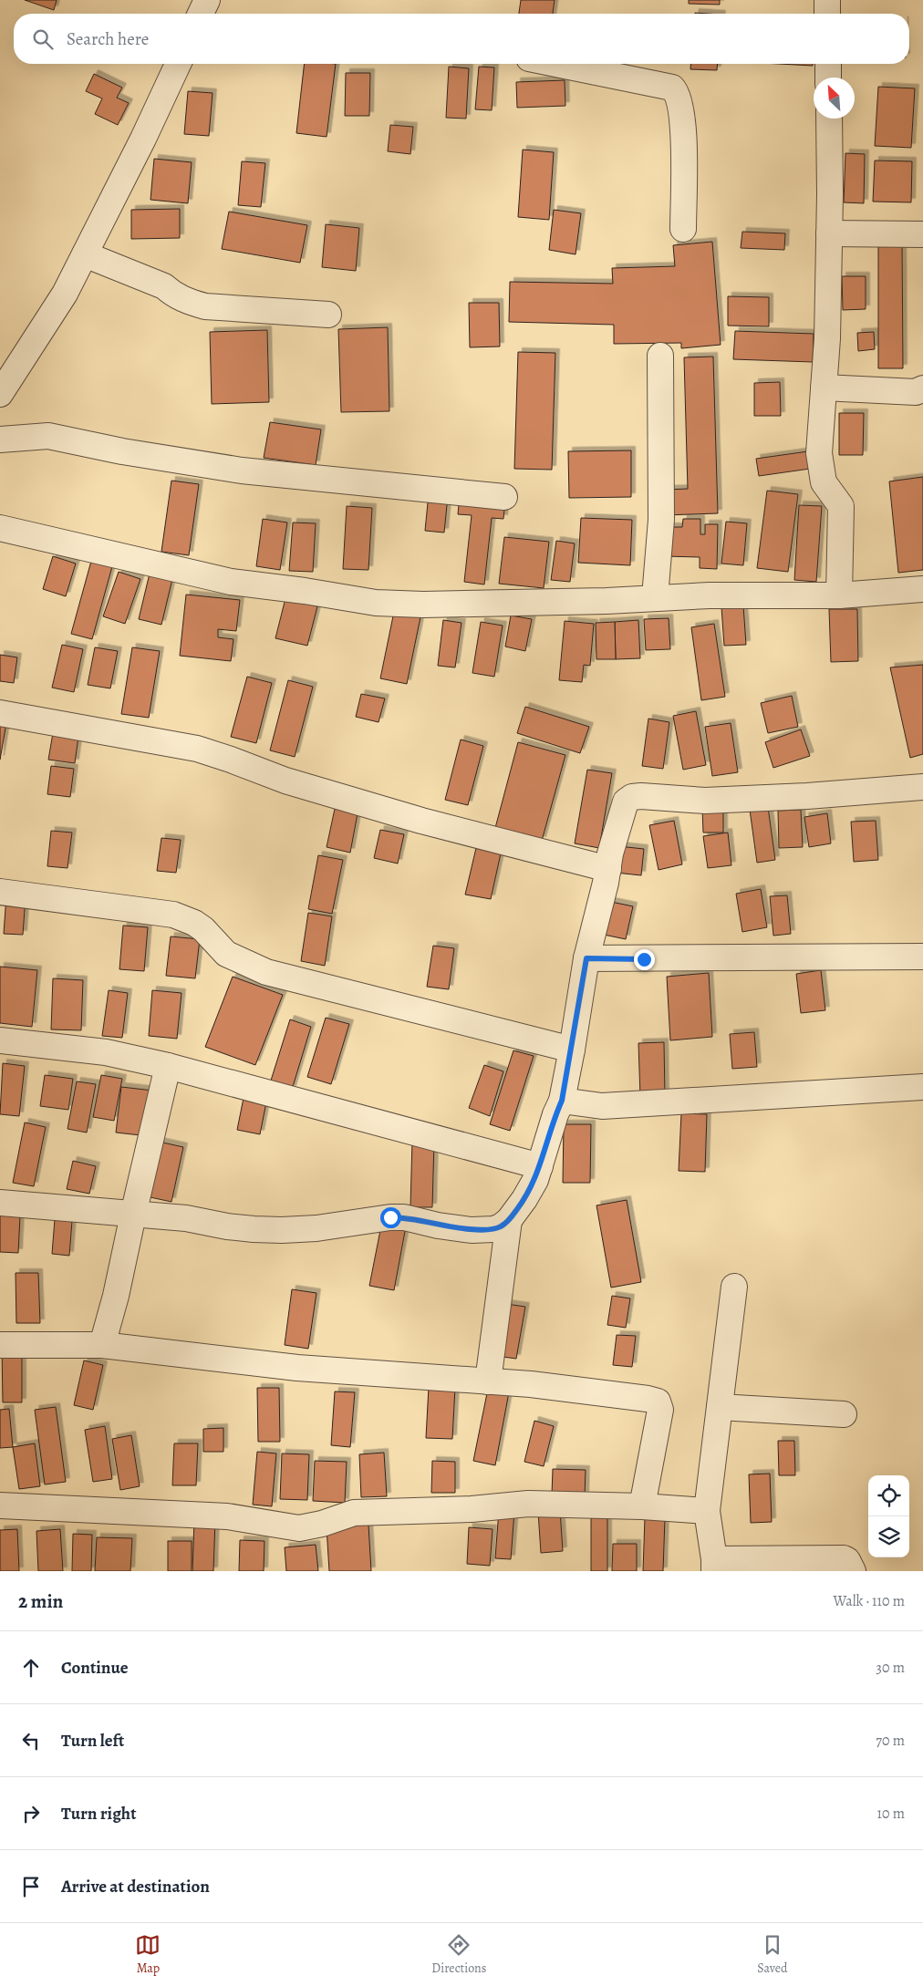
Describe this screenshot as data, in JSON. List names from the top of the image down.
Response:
{
  "north": "top left",
  "page": {
    "search": "Search here",
    "heading": ["2 min", "Walk · 110 m"],
    "list": [
      ["Continue", "30 m"],
      ["Turn left", "70 m"],
      ["Turn right", "10 m"],
      "Arrive at destination"
    ],
    "nav": ["Map", "Directions", "Saved"]
  }
}
